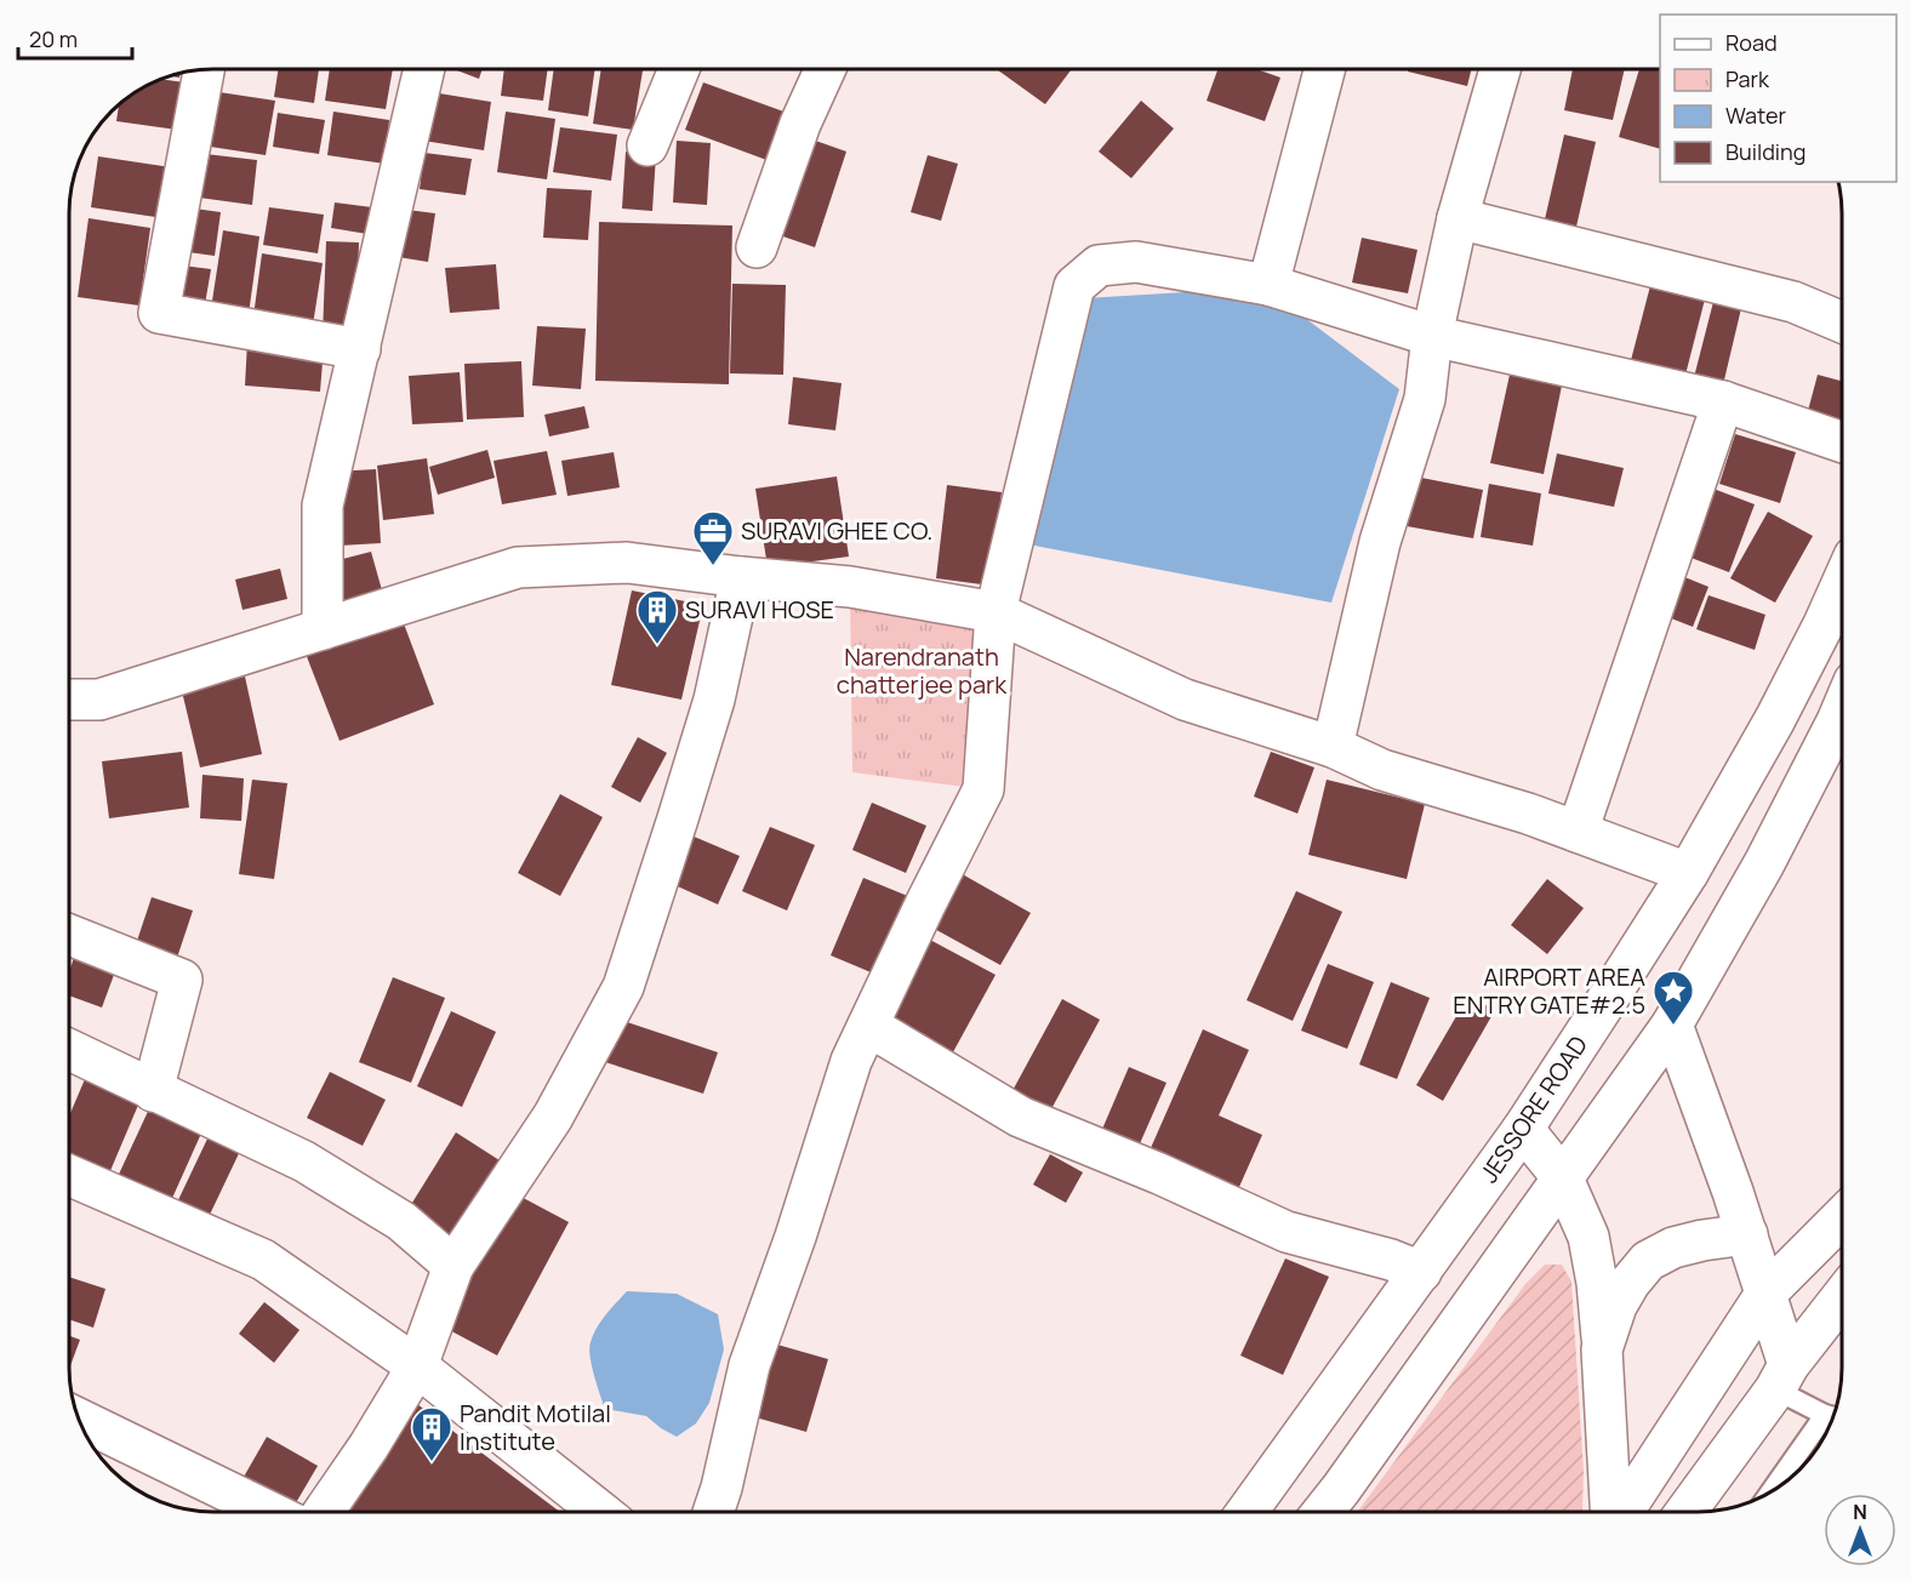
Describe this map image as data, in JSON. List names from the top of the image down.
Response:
{
  "streets": {
    "street": ["JESSORE ROAD"]
  },
  "parks": ["Narendranath chatterjee park"],
  "places": {
    "office": ["SURAVI GHEE CO."],
    "building": ["SURAVI HOSE", "Pandit Motilal Institute"],
    "place": ["AIRPORT AREA ENTRY GATE#2.5"]
  },
  "legend": [
    "Road",
    "Park",
    "Water",
    "Building"
  ],
  "scale_bar": "20 m",
  "north": "top"
}
